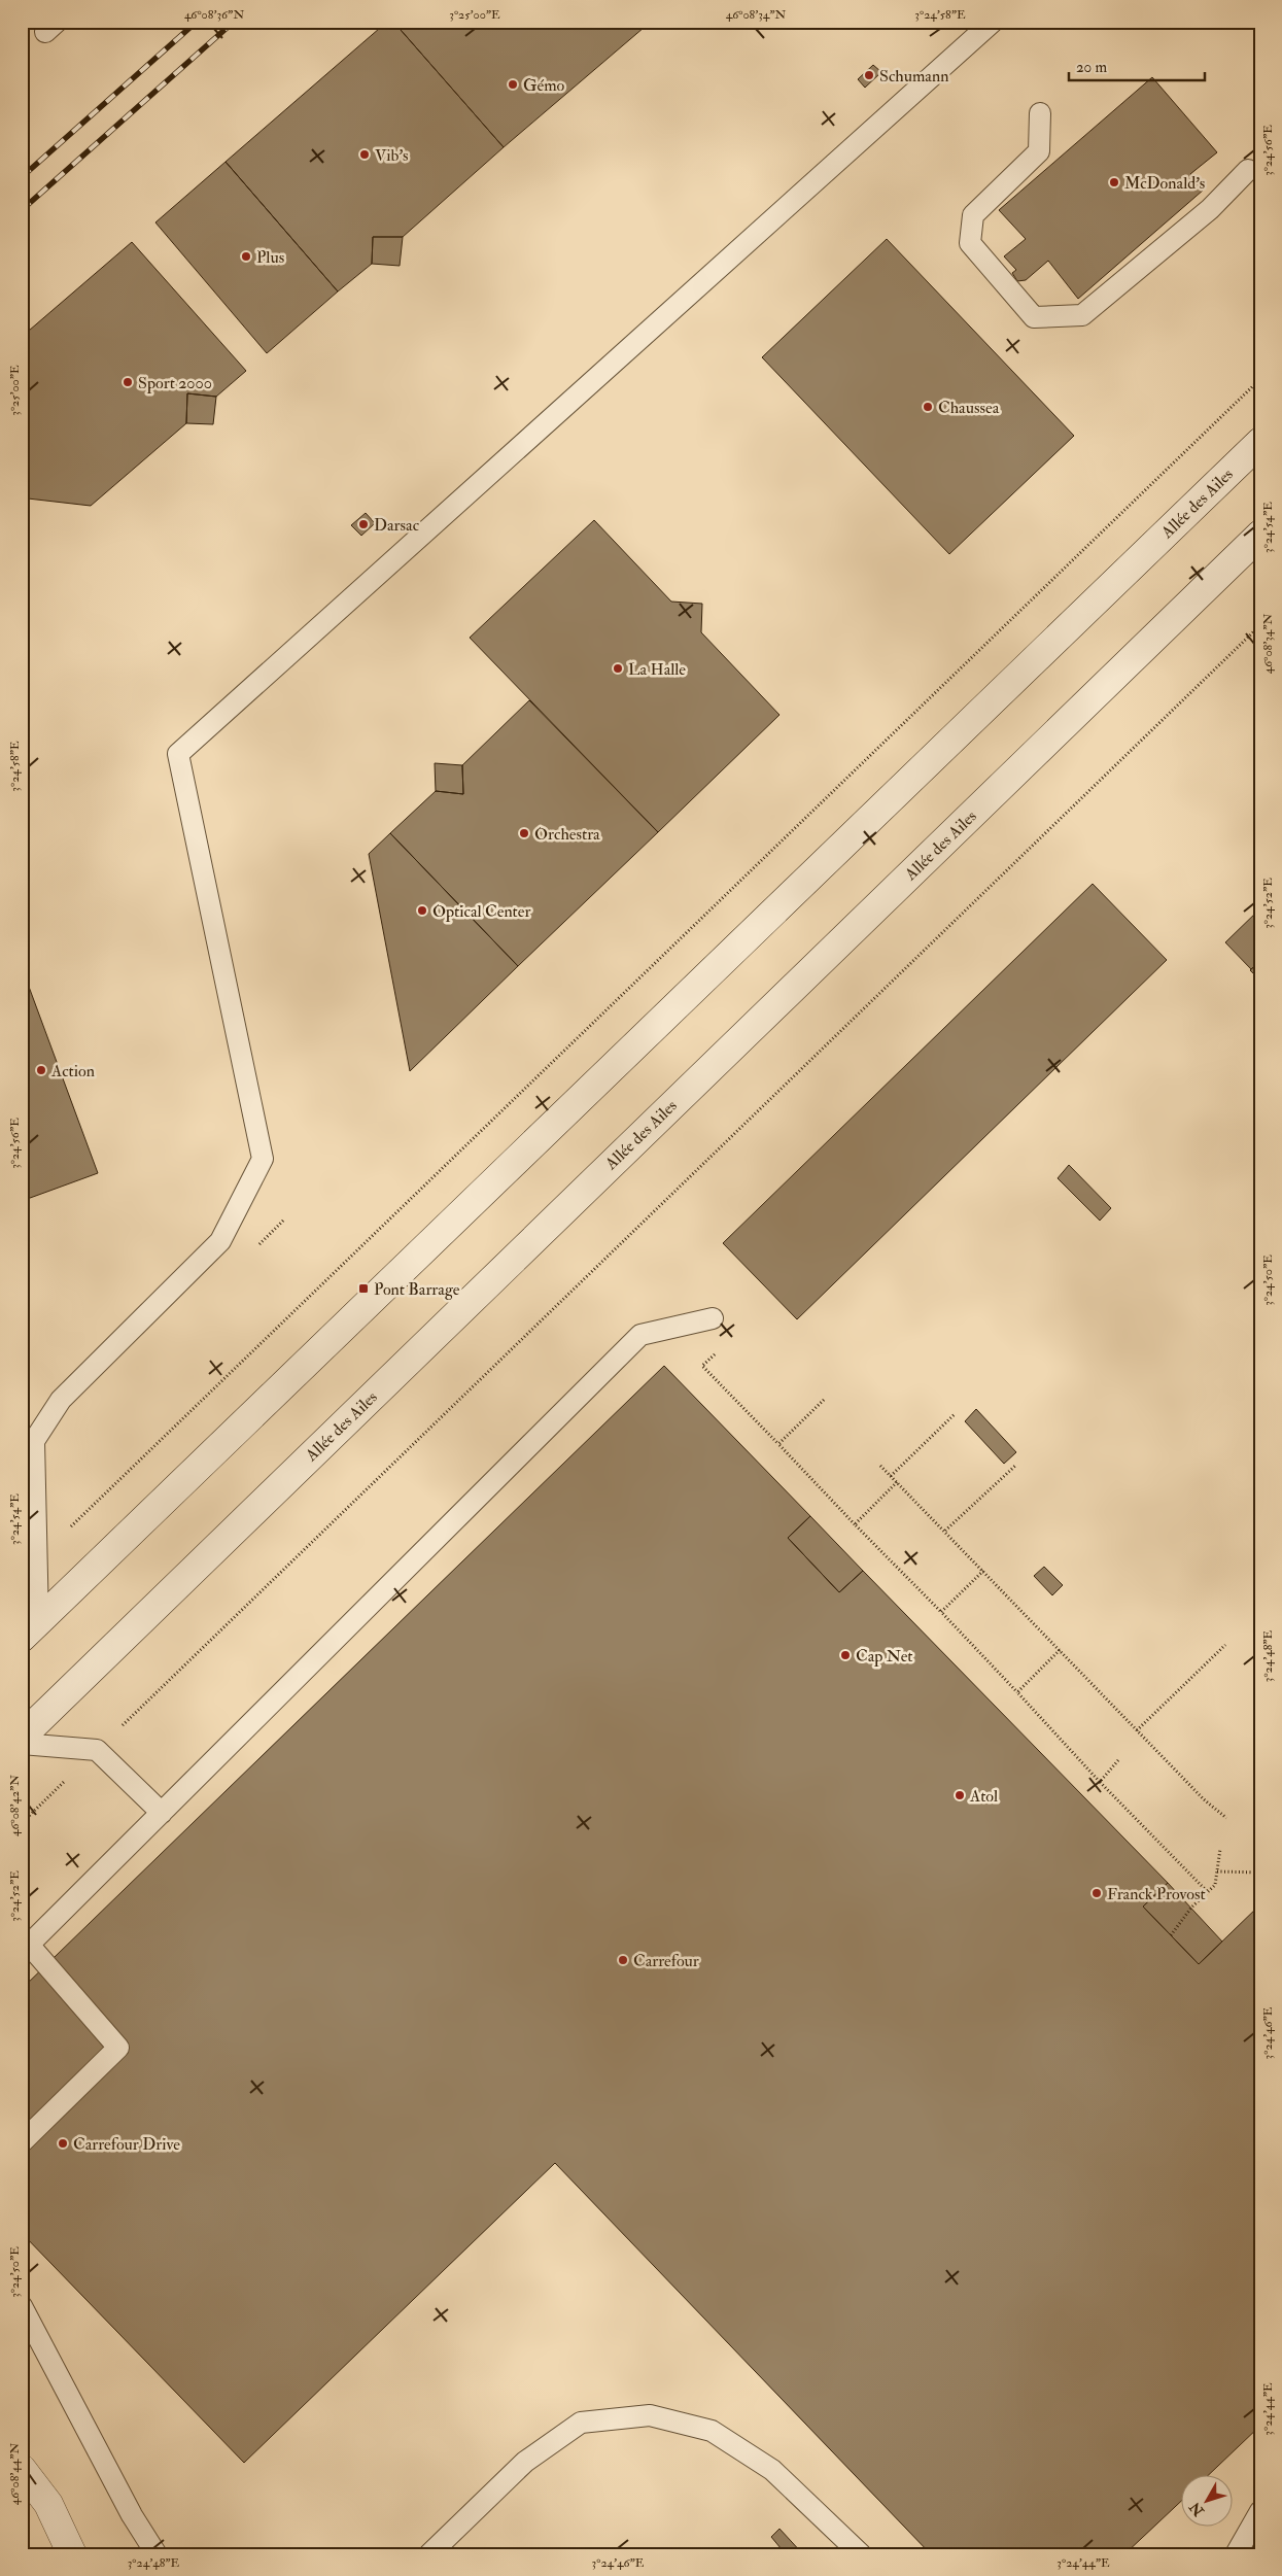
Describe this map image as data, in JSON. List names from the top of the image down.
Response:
{
  "streets": {
    "main road": ["Allée des Ailes"]
  },
  "places": {
    "other": [
      "Schumann",
      "Gémo",
      "Vib's",
      "McDonald's",
      "Plus",
      "Sport 2000",
      "Chaussea",
      "Darsac",
      "La Halle",
      "Orchestra",
      "Optical Center",
      "Action",
      "Cap Net",
      "Atol",
      "Franck Provost",
      "Carrefour",
      "Carrefour Drive"
    ],
    "transit": ["Pont Barrage"]
  },
  "scale_bar": "20 m",
  "north": "bottom left",
  "coordinates": [
    "46°08'36\"N",
    "3°25'00\"E",
    "46°08'34\"N",
    "3°24'58\"E",
    "3°24'56\"E",
    "3°24'54\"E",
    "3°24'52\"E",
    "3°24'50\"E",
    "3°24'48\"E",
    "46°08'42\"N",
    "3°24'46\"E",
    "3°24'44\"E",
    "46°08'44\"N"
  ]
}
